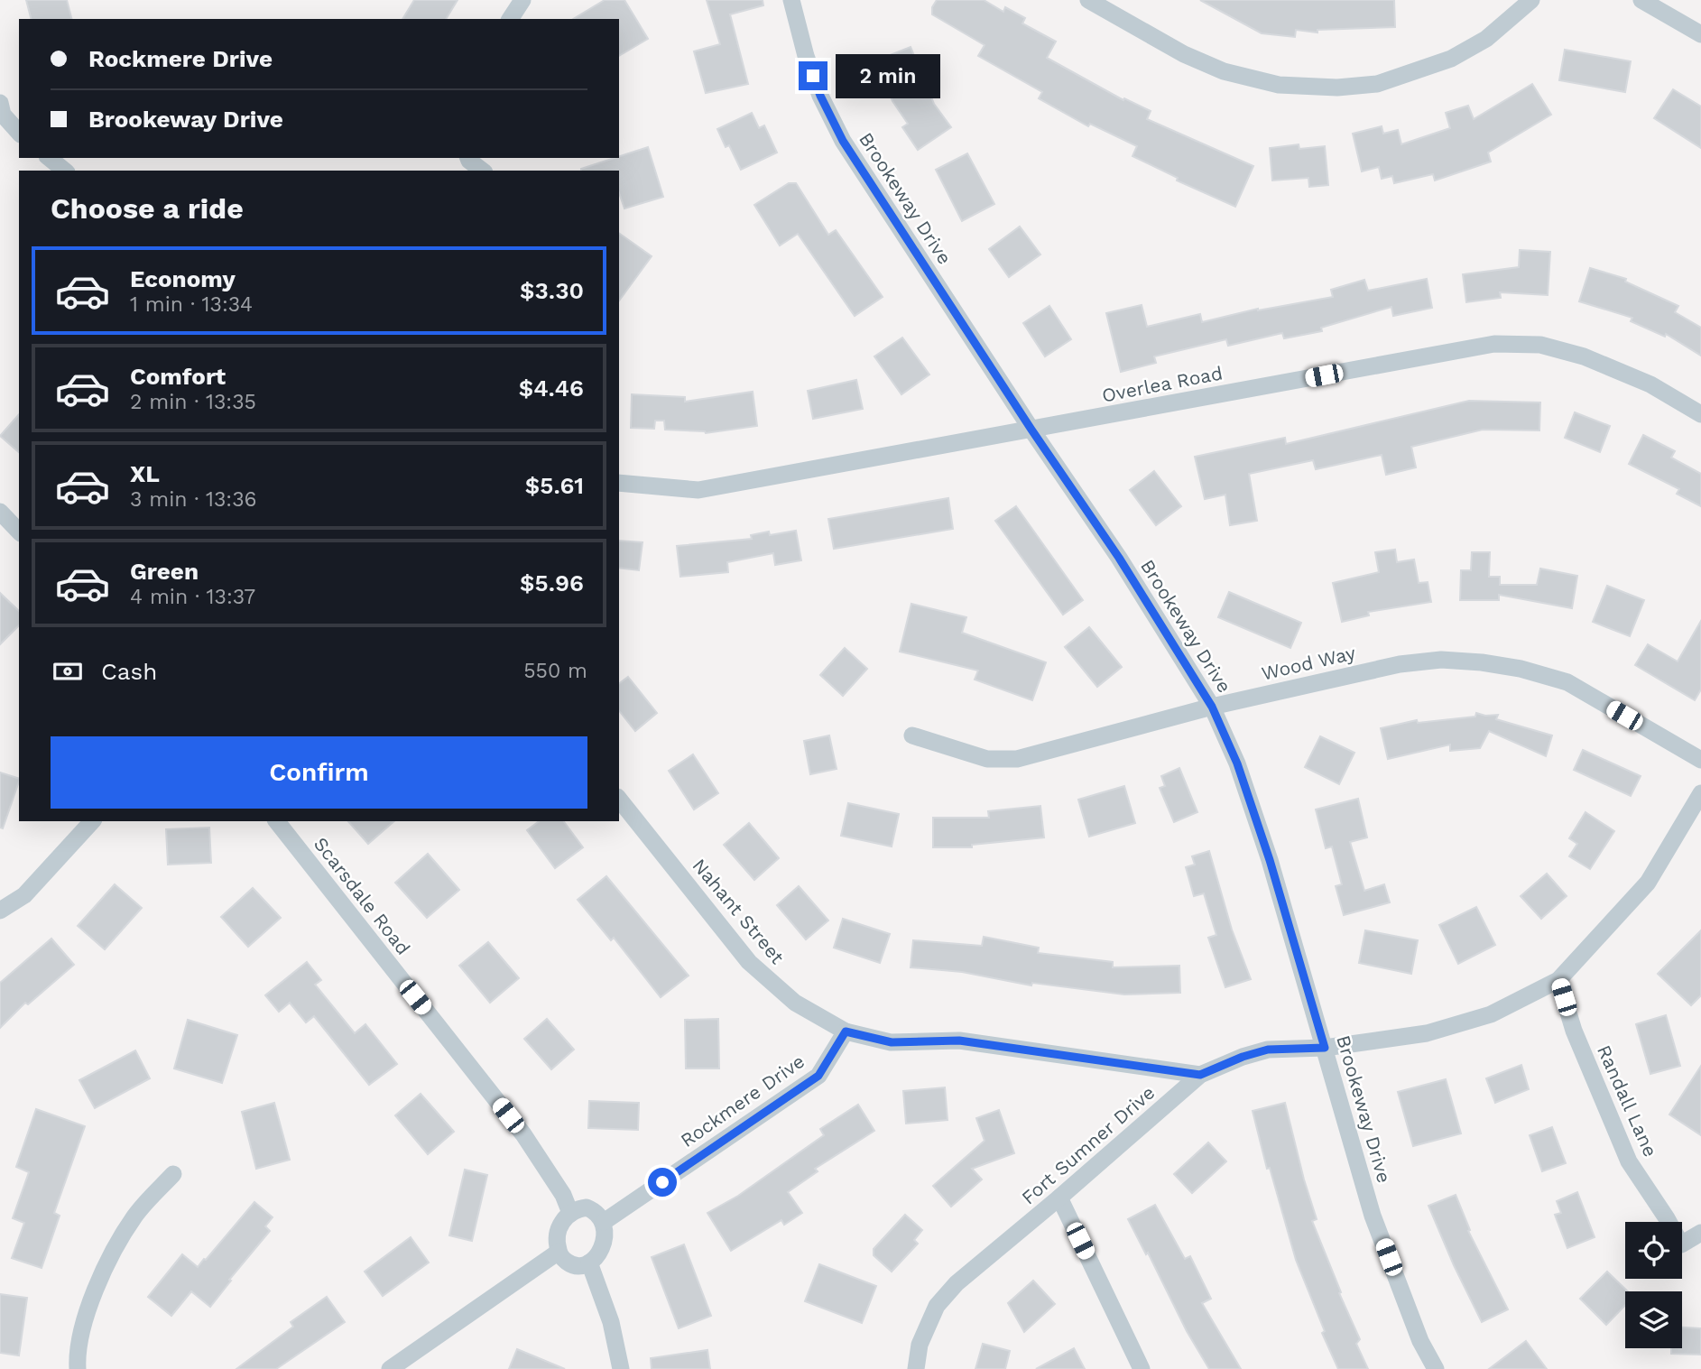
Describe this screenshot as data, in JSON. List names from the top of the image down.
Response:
{
  "streets": {
    "street": [
      "Brookeway Drive",
      "Overlea Road",
      "Wood Way",
      "Scarsdale Road",
      "Nahant Street",
      "Rockmere Drive",
      "Randall Lane",
      "Fort Sumner Drive"
    ]
  },
  "crossings": [
    ["Brookeway Drive", "Overlea Road"],
    ["Brookeway Drive", "Wood Way"],
    ["Brookeway Drive", "Fort Sumner Drive"],
    ["Scarsdale Road", "Rockmere Drive"],
    ["Nahant Street", "Rockmere Drive"],
    ["Randall Lane", "Fort Sumner Drive"]
  ],
  "page": {
    "banner": ["Rockmere Drive", "Brookeway Drive"],
    "bubble": "2 min",
    "heading": "Choose a ride",
    "list": [
      {
        "name": "Economy",
        "note": "1 min · 13:34",
        "value": "$3.30"
      },
      {
        "name": "Comfort",
        "note": "2 min · 13:35",
        "value": "$4.46"
      },
      {
        "name": "XL",
        "note": "3 min · 13:36",
        "value": "$5.61"
      },
      {
        "name": "Green",
        "note": "4 min · 13:37",
        "value": "$5.96"
      }
    ],
    "pay": ["Cash", "550 m"],
    "buttons": "Confirm"
  }
}
